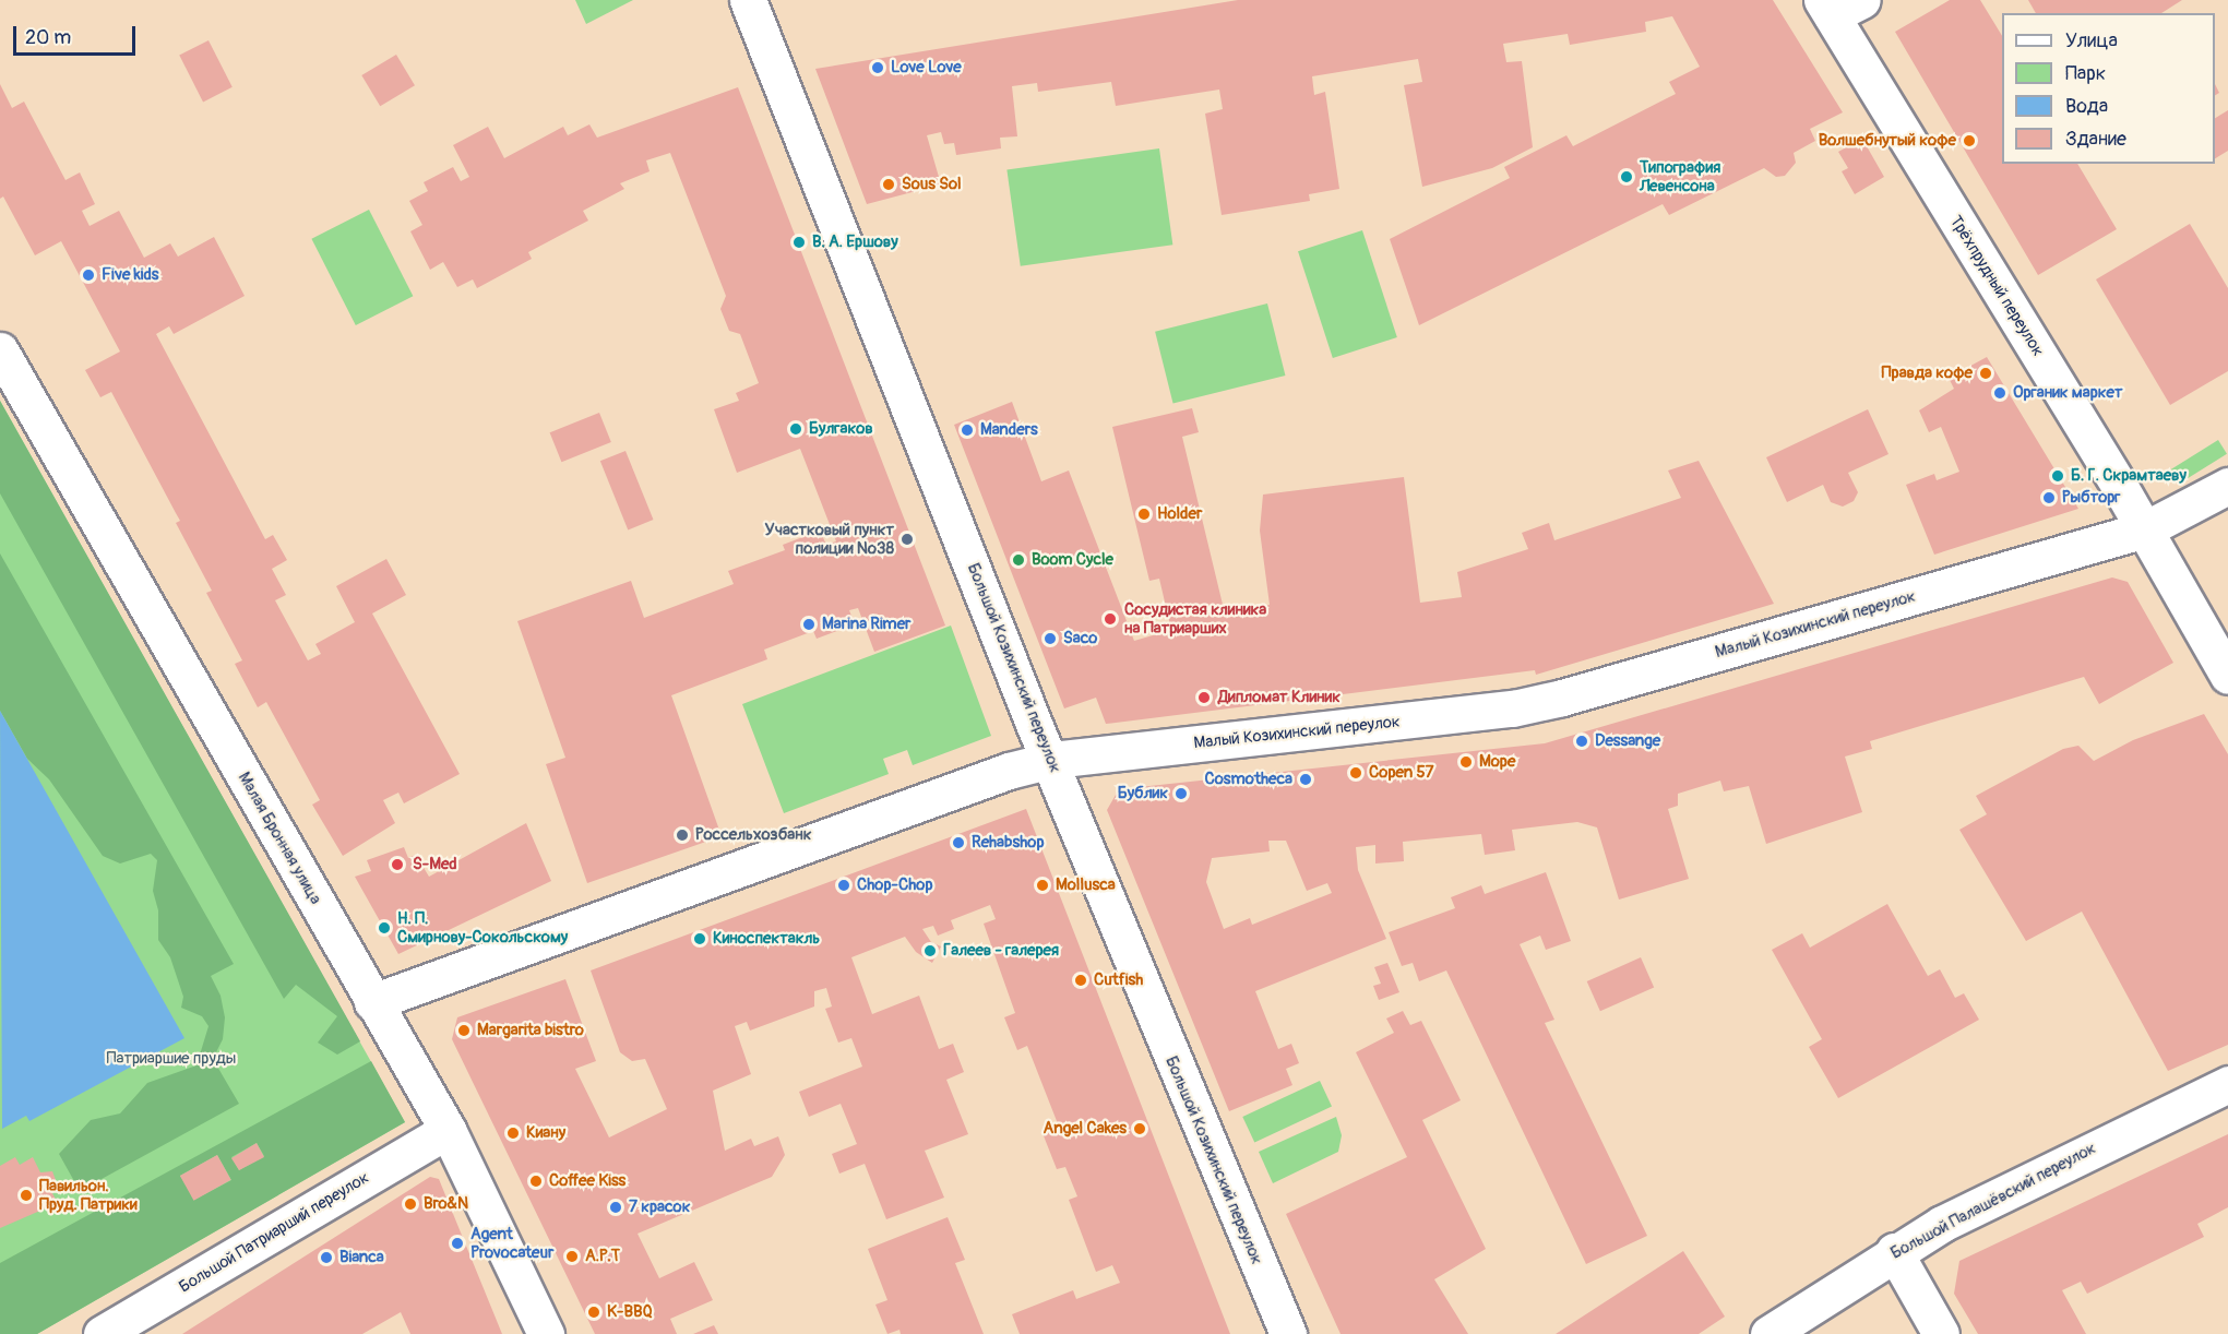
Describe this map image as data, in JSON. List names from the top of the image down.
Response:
{
  "streets": {
    "street": [
      "Трёхпрудный переулок",
      "Малый Козихинский переулок",
      "Большой Козихинский переулок",
      "Малая Бронная улица",
      "Большой Палашёвский переулок",
      "Большой Патриарший переулок"
    ]
  },
  "crossings": [
    ["Трёхпрудный переулок", "Малый Козихинский переулок"],
    ["Малый Козихинский переулок", "Большой Козихинский переулок"],
    ["Малый Козихинский переулок", "Малая Бронная улица"],
    ["Малая Бронная улица", "Большой Патриарший переулок"]
  ],
  "parks": ["Патриаршие пруды"],
  "places": [
    "Love Love",
    "Волшебнутый кофе",
    "Типография Левенсона",
    "Sous Sol",
    "В. А. Ершову",
    "Five kids",
    "Правда кофе",
    "Органик маркет",
    "Булгаков",
    "Manders",
    "Б. Г. Скрамтаеву",
    "Рыбторг",
    "Holder",
    "Участковый пункт полиции №38",
    "Boom Cycle",
    "Сосудистая клиника на Патриарших",
    "Marina Rimer",
    "Saco",
    "Дипломат Клиник",
    "Dessange",
    "Море",
    "Copen 57",
    "Cosmotheca",
    "Бублик",
    "Россельхозбанк",
    "Rehabshop",
    "S-Med",
    "Chop-Chop",
    "Mollusca",
    "Н. П. Смирнову-Сокольскому",
    "Киноспектакль",
    "Галеев - галерея",
    "Cutfish",
    "Margarita bistro",
    "Angel Cakes",
    "Киану",
    "Coffee Kiss",
    "Павильон. Пруд. Патрики",
    "Bro&N",
    "7 красок",
    "Agent Provocateur",
    "А.Р.Т",
    "Bianca",
    "K-BBQ"
  ],
  "legend": [
    "Улица",
    "Парк",
    "Вода",
    "Здание"
  ],
  "scale_bar": "20 m"
}
